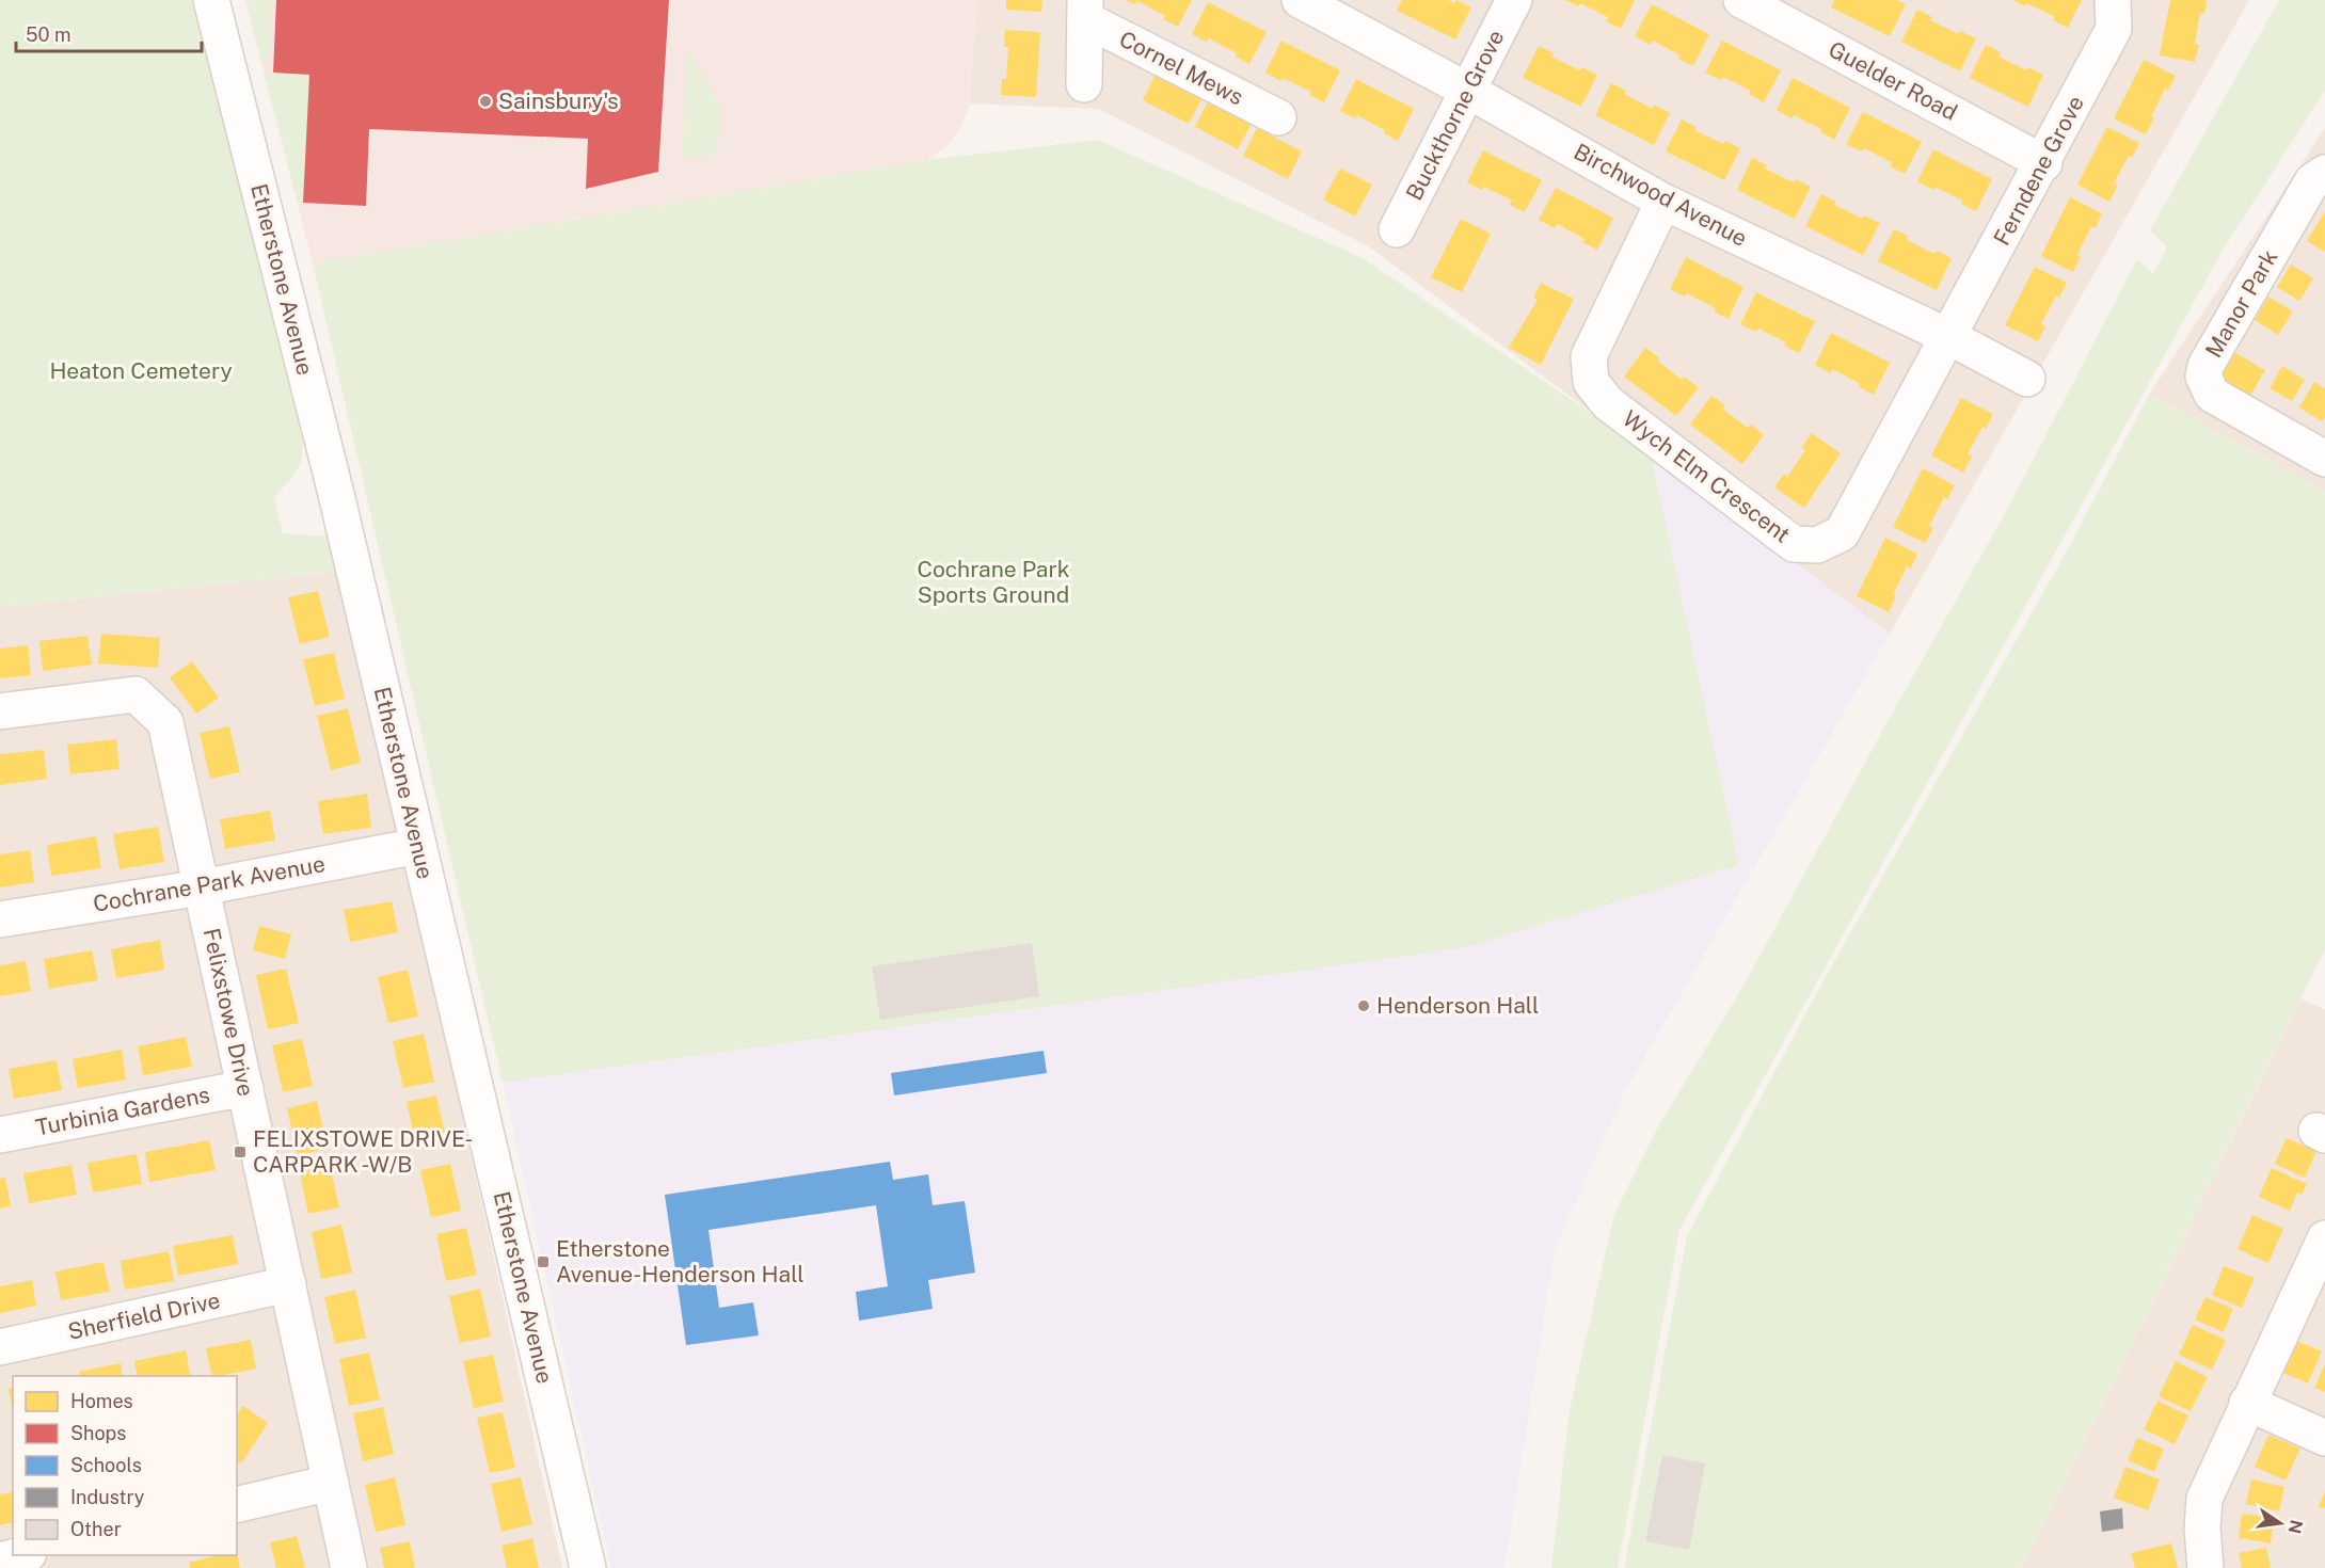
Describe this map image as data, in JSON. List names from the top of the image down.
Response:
{
  "streets": {
    "street": [
      "Cornel Mews",
      "Guelder Road",
      "Buckthorne Grove",
      "Ferndene Grove",
      "Birchwood Avenue",
      "Etherstone Avenue",
      "Manor Park",
      "Wych Elm Crescent",
      "Cochrane Park Avenue",
      "Felixstowe Drive",
      "Turbinia Gardens",
      "Sherfield Drive"
    ]
  },
  "crossings": [
    ["Guelder Road", "Ferndene Grove"],
    ["Buckthorne Grove", "Birchwood Avenue"],
    ["Ferndene Grove", "Birchwood Avenue"],
    ["Ferndene Grove", "Wych Elm Crescent"],
    ["Birchwood Avenue", "Wych Elm Crescent"],
    ["Etherstone Avenue", "Cochrane Park Avenue"],
    ["Cochrane Park Avenue", "Felixstowe Drive"],
    ["Felixstowe Drive", "Turbinia Gardens"],
    ["Felixstowe Drive", "Sherfield Drive"]
  ],
  "parks": ["Heaton Cemetery", "Cochrane Park Sports Ground"],
  "places": {
    "other": ["Sainsbury's", "Henderson Hall"],
    "transit": ["FELIXSTOWE DRIVE- CARPARK -W/B", "Etherstone Avenue-Henderson Hall"]
  },
  "legend": [
    "Homes",
    "Shops",
    "Schools",
    "Industry",
    "Other"
  ],
  "scale_bar": "50 m",
  "north": "right"
}
